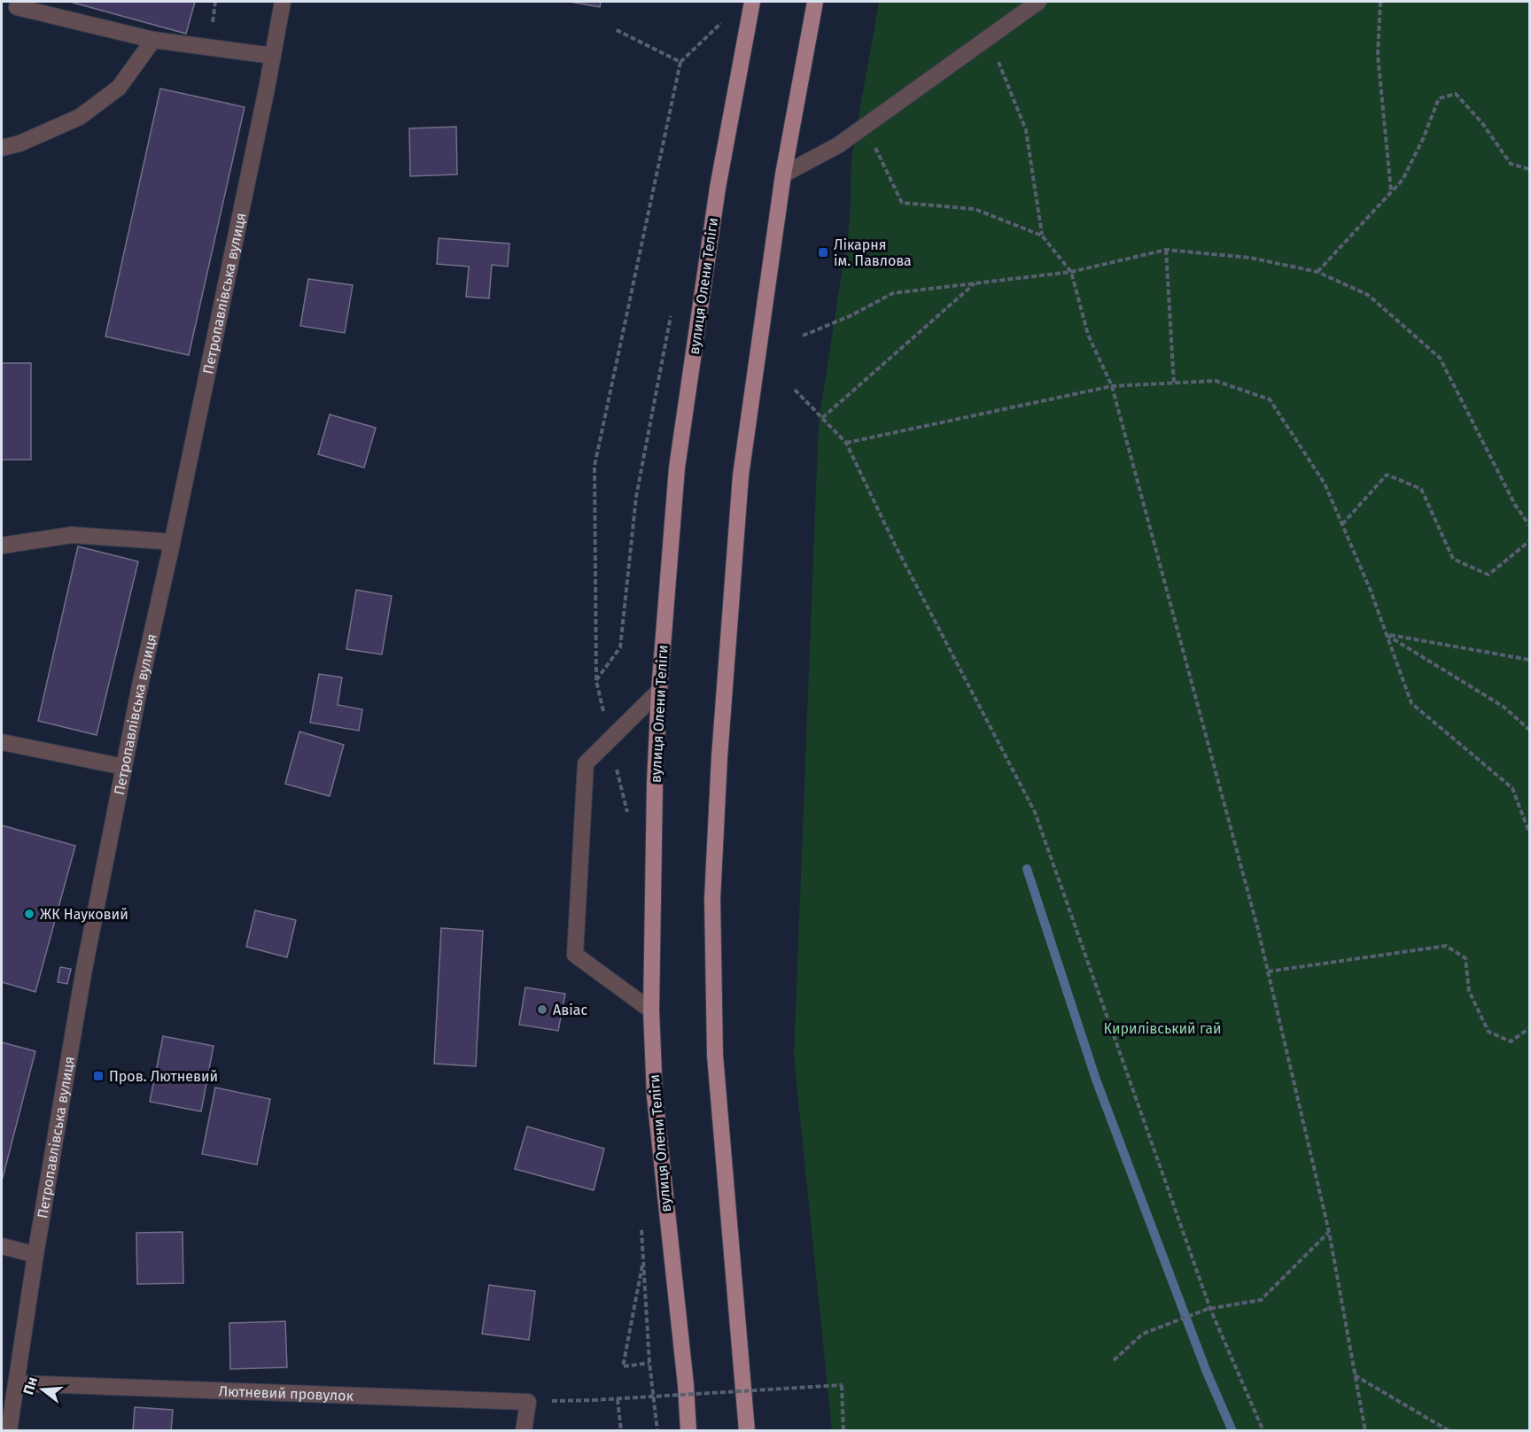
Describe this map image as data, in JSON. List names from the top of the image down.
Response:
{
  "streets": {
    "main road": ["вулиця Олени Теліги"],
    "street": ["Петропавлівська вулиця", "Лютневий провулок"]
  },
  "crossings": [
    ["Петропавлівська вулиця", "Лютневий провулок"]
  ],
  "parks": ["Кирилівський гай"],
  "places": {
    "transit": ["Лікарня ім. Павлова", "Пров. Лютневий"],
    "other": ["ЖК Науковий", "Авіас"]
  },
  "north": "left"
}
